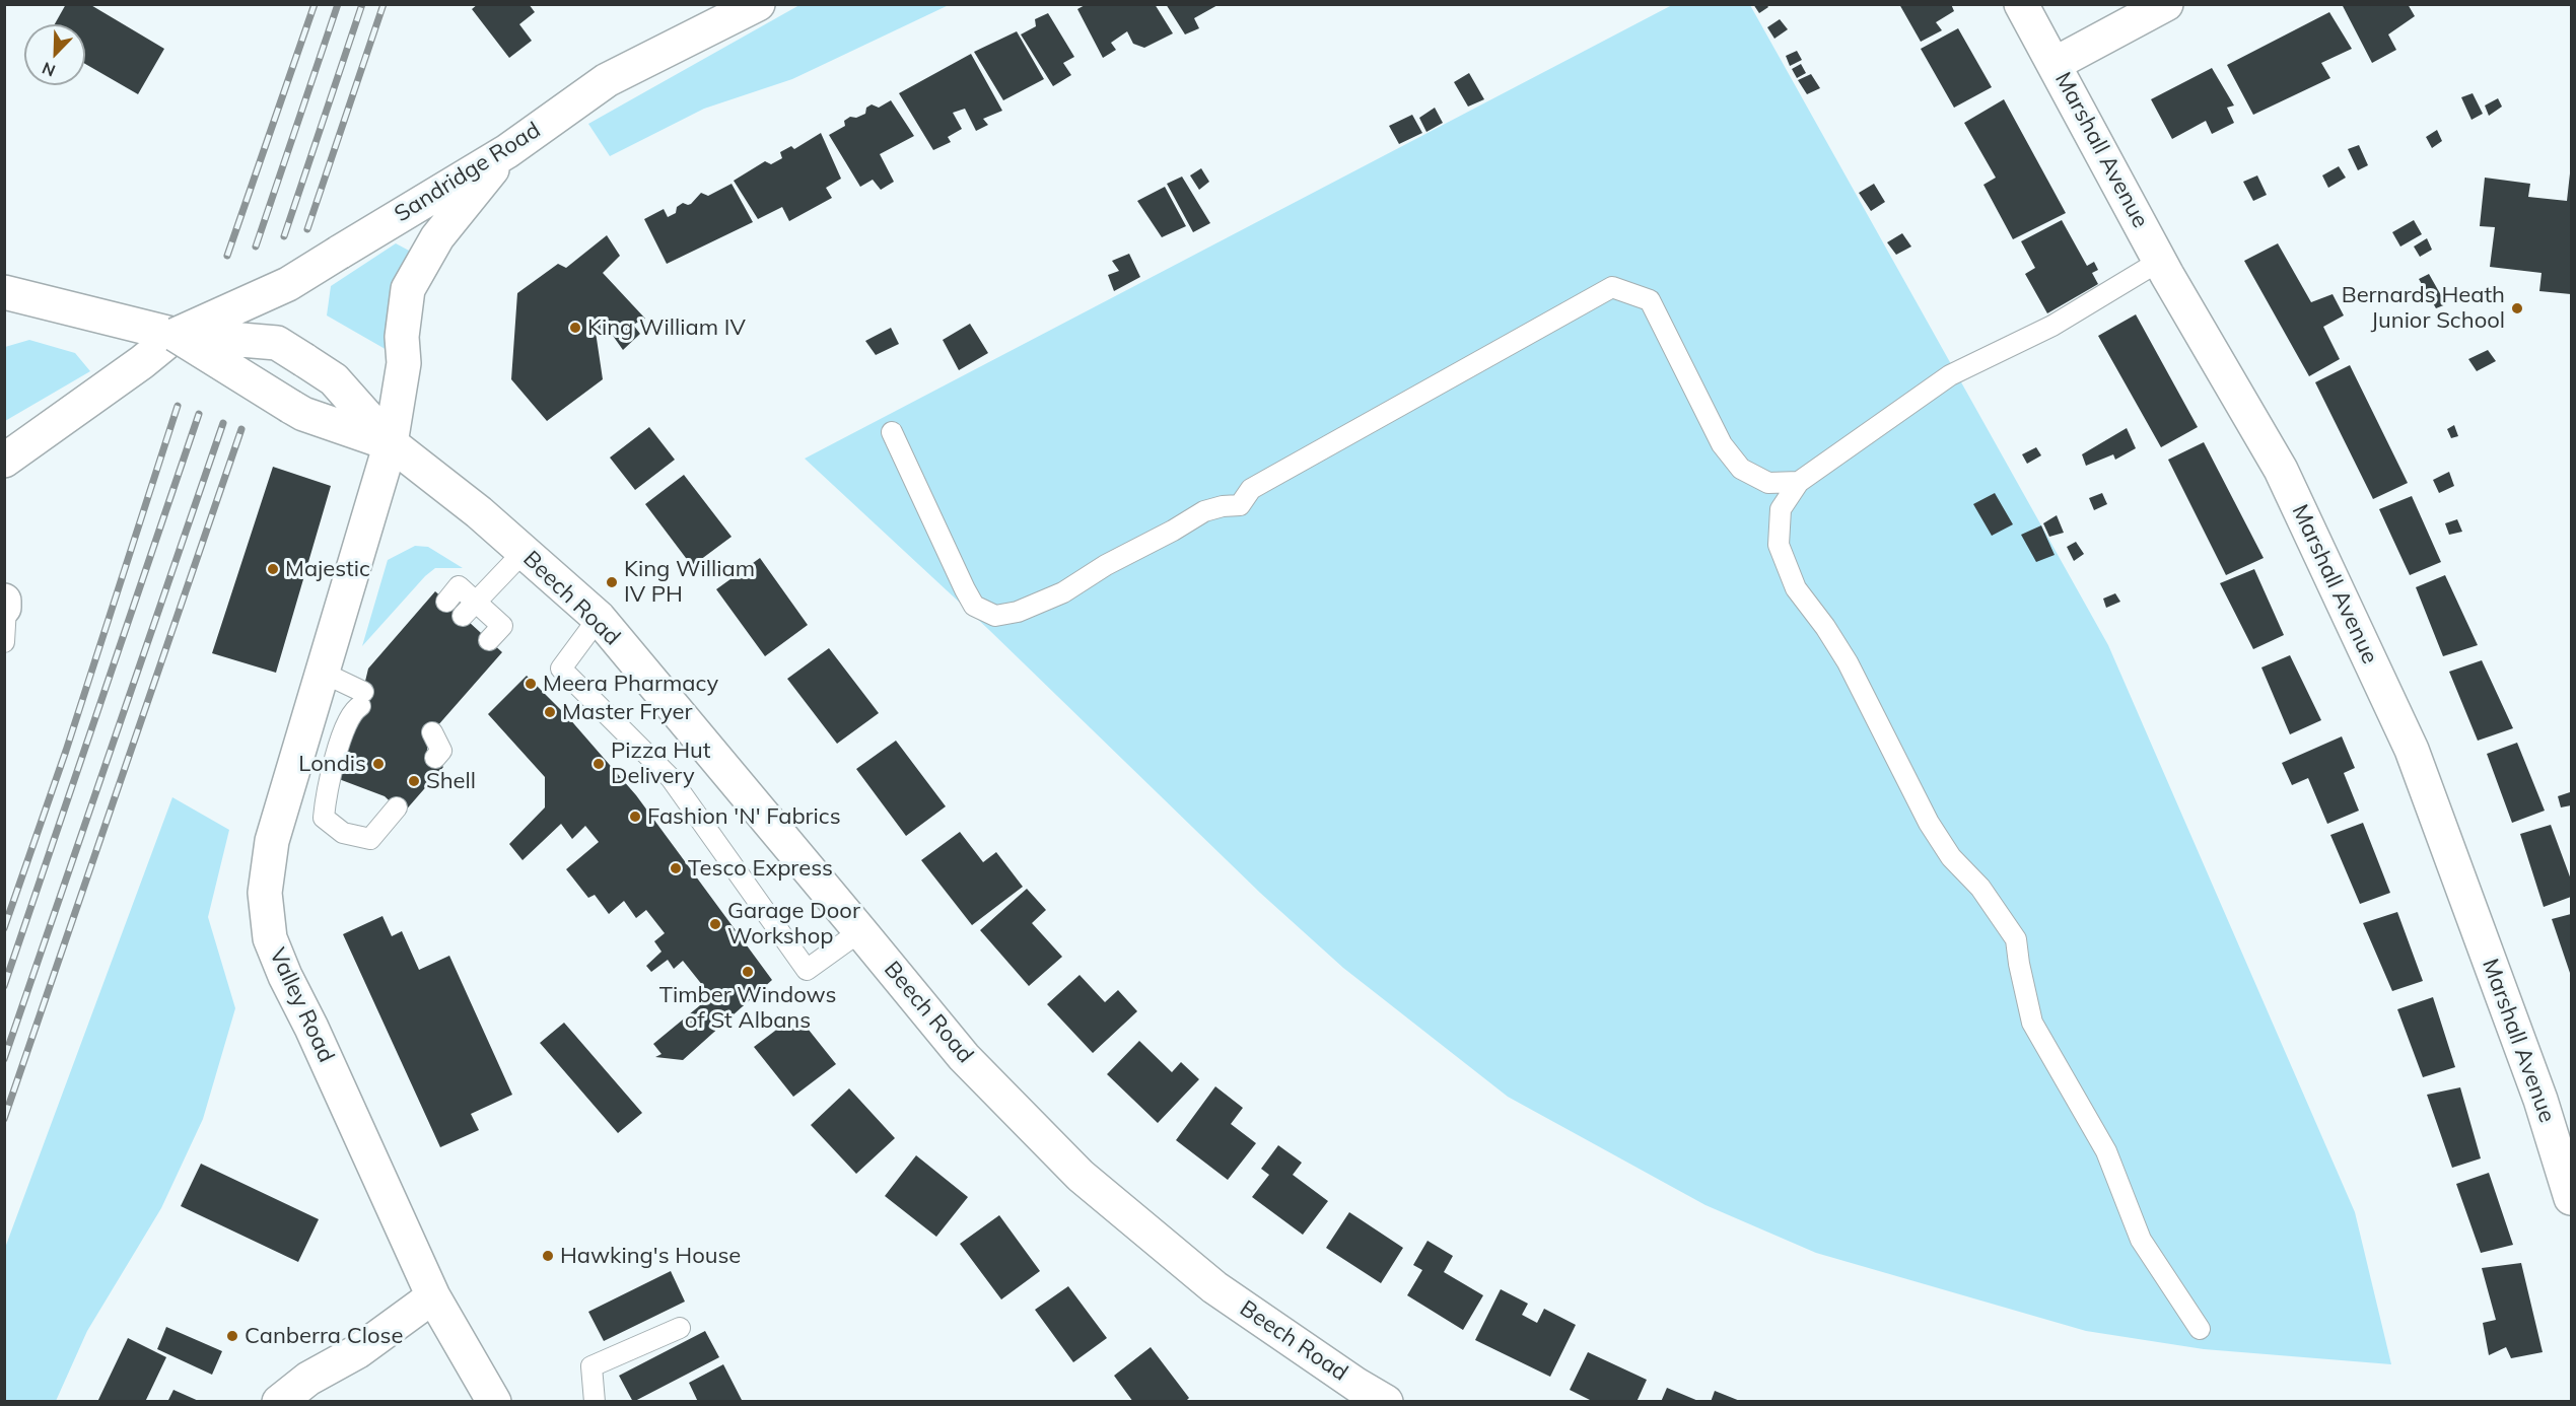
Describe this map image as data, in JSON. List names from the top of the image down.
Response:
{
  "streets": {
    "street": [
      "Marshall Avenue",
      "Sandridge Road",
      "Beech Road",
      "Valley Road"
    ]
  },
  "crossings": [
    ["Sandridge Road", "Beech Road"],
    ["Sandridge Road", "Valley Road"],
    ["Beech Road", "Valley Road"]
  ],
  "places": [
    "Bernards Heath Junior School",
    "King William IV",
    "Majestic",
    "King William IV PH",
    "Meera Pharmacy",
    "Master Fryer",
    "Londis",
    "Pizza Hut Delivery",
    "Shell",
    "Fashion 'N' Fabrics",
    "Tesco Express",
    "Garage Door Workshop",
    "Timber Windows of St Albans",
    "Hawking's House",
    "Canberra Close"
  ],
  "north": "bottom left"
}
